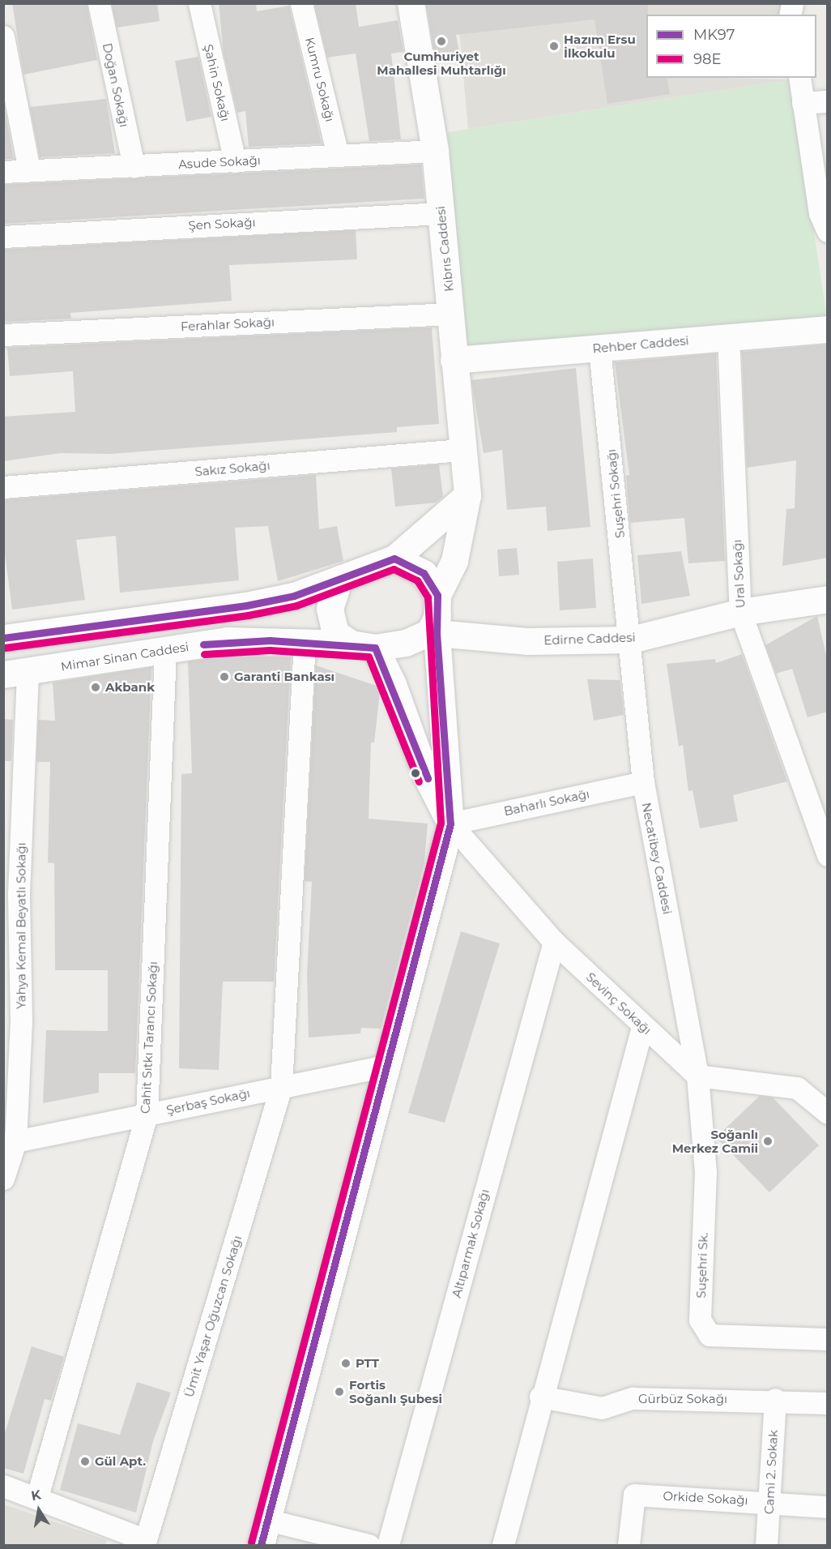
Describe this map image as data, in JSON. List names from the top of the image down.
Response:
{
  "streets": {
    "main road": [
      "Kıbrıs Caddesi",
      "Rehber Caddesi",
      "Edirne Caddesi",
      "Mimar Sinan Caddesi"
    ],
    "street": [
      "Kumru Sokağı",
      "Şahin Sokağı",
      "Doğan Sokağı",
      "Asude Sokağı",
      "Şen Sokağı",
      "Ferahlar Sokağı",
      "Sakız Sokağı",
      "Suşehri Sokağı",
      "Ural Sokağı",
      "Baharlı Sokağı",
      "Necatibey Caddesi",
      "Yahya Kemal Beyatlı Sokağı",
      "Sevinç Sokağı",
      "Cahit Sıtkı Tarancı Sokağı",
      "Şerbaş Sokağı",
      "Altıparmak Sokağı",
      "Suşehri Sk.",
      "Ümit Yaşar Oğuzcan Sokağı",
      "Gürbüz Sokağı",
      "Cami 2. Sokak",
      "Orkide Sokağı"
    ]
  },
  "crossings": [
    ["Kumru Sokağı", "Asude Sokağı"],
    ["Şahin Sokağı", "Asude Sokağı"],
    ["Doğan Sokağı", "Asude Sokağı"],
    ["Asude Sokağı", "Kıbrıs Caddesi"],
    ["Şen Sokağı", "Kıbrıs Caddesi"],
    ["Kıbrıs Caddesi", "Ferahlar Sokağı"],
    ["Kıbrıs Caddesi", "Rehber Caddesi"],
    ["Kıbrıs Caddesi", "Sakız Sokağı"],
    ["Kıbrıs Caddesi", "Edirne Caddesi"],
    ["Kıbrıs Caddesi", "Mimar Sinan Caddesi"],
    ["Rehber Caddesi", "Suşehri Sokağı"],
    ["Rehber Caddesi", "Ural Sokağı"],
    ["Suşehri Sokağı", "Edirne Caddesi"],
    ["Suşehri Sokağı", "Necatibey Caddesi"],
    ["Ural Sokağı", "Edirne Caddesi"],
    ["Edirne Caddesi", "Mimar Sinan Caddesi"],
    ["Edirne Caddesi", "Necatibey Caddesi"],
    ["Mimar Sinan Caddesi", "Yahya Kemal Beyatlı Sokağı"],
    ["Mimar Sinan Caddesi", "Cahit Sıtkı Tarancı Sokağı"],
    ["Mimar Sinan Caddesi", "Ümit Yaşar Oğuzcan Sokağı"],
    ["Baharlı Sokağı", "Necatibey Caddesi"],
    ["Baharlı Sokağı", "Sevinç Sokağı"],
    ["Necatibey Caddesi", "Sevinç Sokağı"],
    ["Necatibey Caddesi", "Suşehri Sk."],
    ["Yahya Kemal Beyatlı Sokağı", "Şerbaş Sokağı"],
    ["Sevinç Sokağı", "Altıparmak Sokağı"],
    ["Sevinç Sokağı", "Suşehri Sk."],
    ["Cahit Sıtkı Tarancı Sokağı", "Şerbaş Sokağı"],
    ["Şerbaş Sokağı", "Ümit Yaşar Oğuzcan Sokağı"],
    ["Gürbüz Sokağı", "Cami 2. Sokak"],
    ["Cami 2. Sokak", "Orkide Sokağı"]
  ],
  "places": [
    "Cumhuriyet Mahallesi Muhtarlığı",
    "Hazım Ersu İlkokulu",
    "Garanti Bankası",
    "Akbank",
    "Soğanlı Merkez Camii",
    "PTT",
    "Fortis Soğanlı Şubesi",
    "Gül Apt."
  ],
  "lines": ["transit line MK97", "transit line 98E"],
  "legend": ["MK97", "98E"],
  "north": "top"
}
